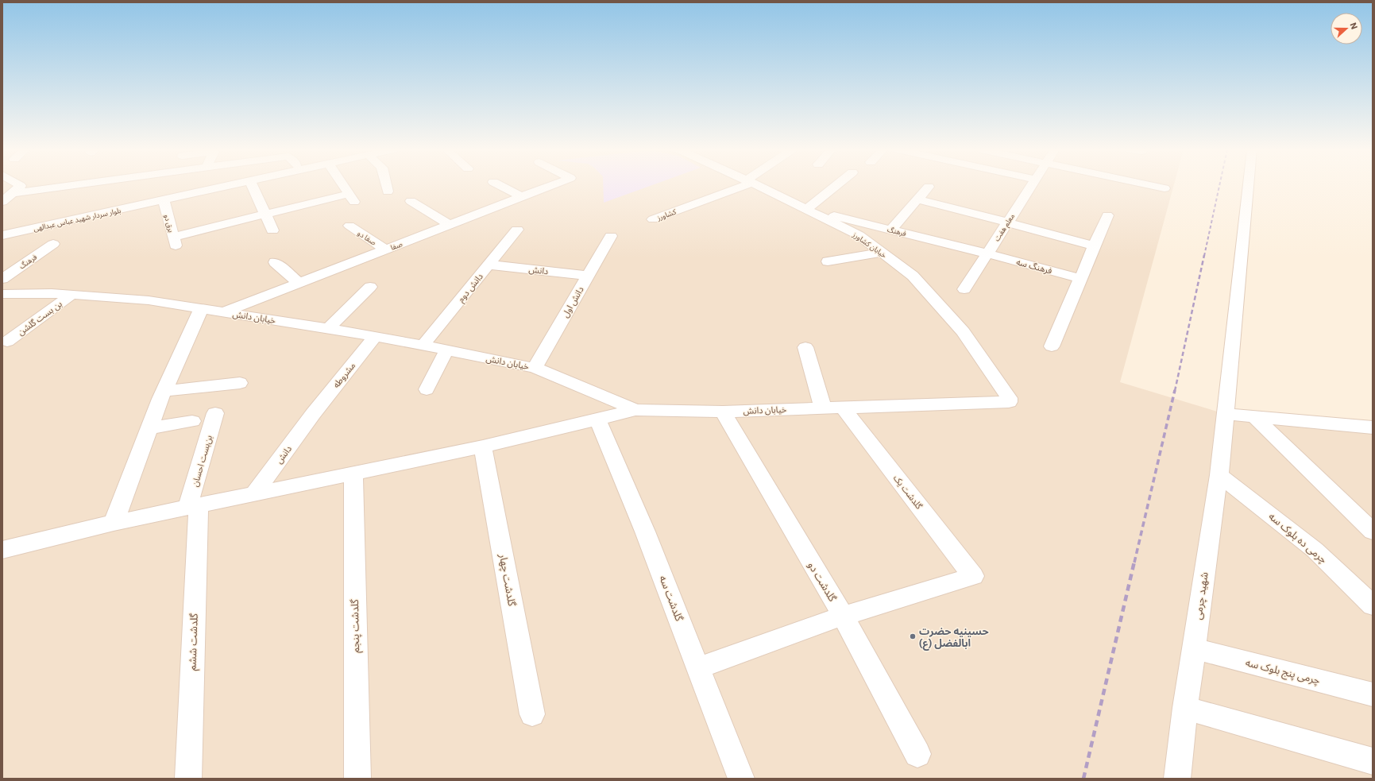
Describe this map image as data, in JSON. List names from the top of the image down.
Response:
{
  "streets": {
    "street": [
      "کشاورز",
      "بلوار سردار شهید عباس عبدالهی",
      "برق دو",
      "معلم هفت",
      "فرهنگ",
      "صفا دو",
      "خیابان کشاورز",
      "صفا",
      "فرهنگ سه",
      "دانش",
      "دانش دوم",
      "دانش اول",
      "خیابان دانش",
      "بن بست گلشن",
      "مشروطه",
      "بن‌بست احسان",
      "گلدشت یک",
      "چرمی ده بلوک سه",
      "گلدشت چهار",
      "گلدشت دو",
      "شهید چرمی",
      "گلدشت سه",
      "گلدشت پنجم",
      "گلدشت ششم",
      "چرمی پنج بلوک سه"
    ]
  },
  "crossings": [
    ["بلوار سردار شهید عباس عبدالهی", "برق دو"],
    ["معلم هفت", "فرهنگ"],
    ["معلم هفت", "فرهنگ سه"],
    ["فرهنگ", "خیابان کشاورز"],
    ["فرهنگ", "فرهنگ سه"],
    ["صفا دو", "صفا"],
    ["خیابان کشاورز", "خیابان دانش"],
    ["صفا", "خیابان دانش"],
    ["دانش", "دانش دوم"],
    ["دانش", "دانش اول"],
    ["دانش", "مشروطه"],
    ["دانش دوم", "خیابان دانش"],
    ["دانش اول", "خیابان دانش"],
    ["خیابان دانش", "بن بست گلشن"],
    ["خیابان دانش", "مشروطه"],
    ["خیابان دانش", "گلدشت یک"],
    ["خیابان دانش", "گلدشت دو"],
    ["بن‌بست احسان", "گلدشت ششم"],
    ["گلدشت یک", "گلدشت دو"],
    ["چرمی ده بلوک سه", "شهید چرمی"],
    ["شهید چرمی", "چرمی پنج بلوک سه"]
  ],
  "places": ["حسینیه حضرت ابالفضل (ع)"],
  "north": "right"
}
